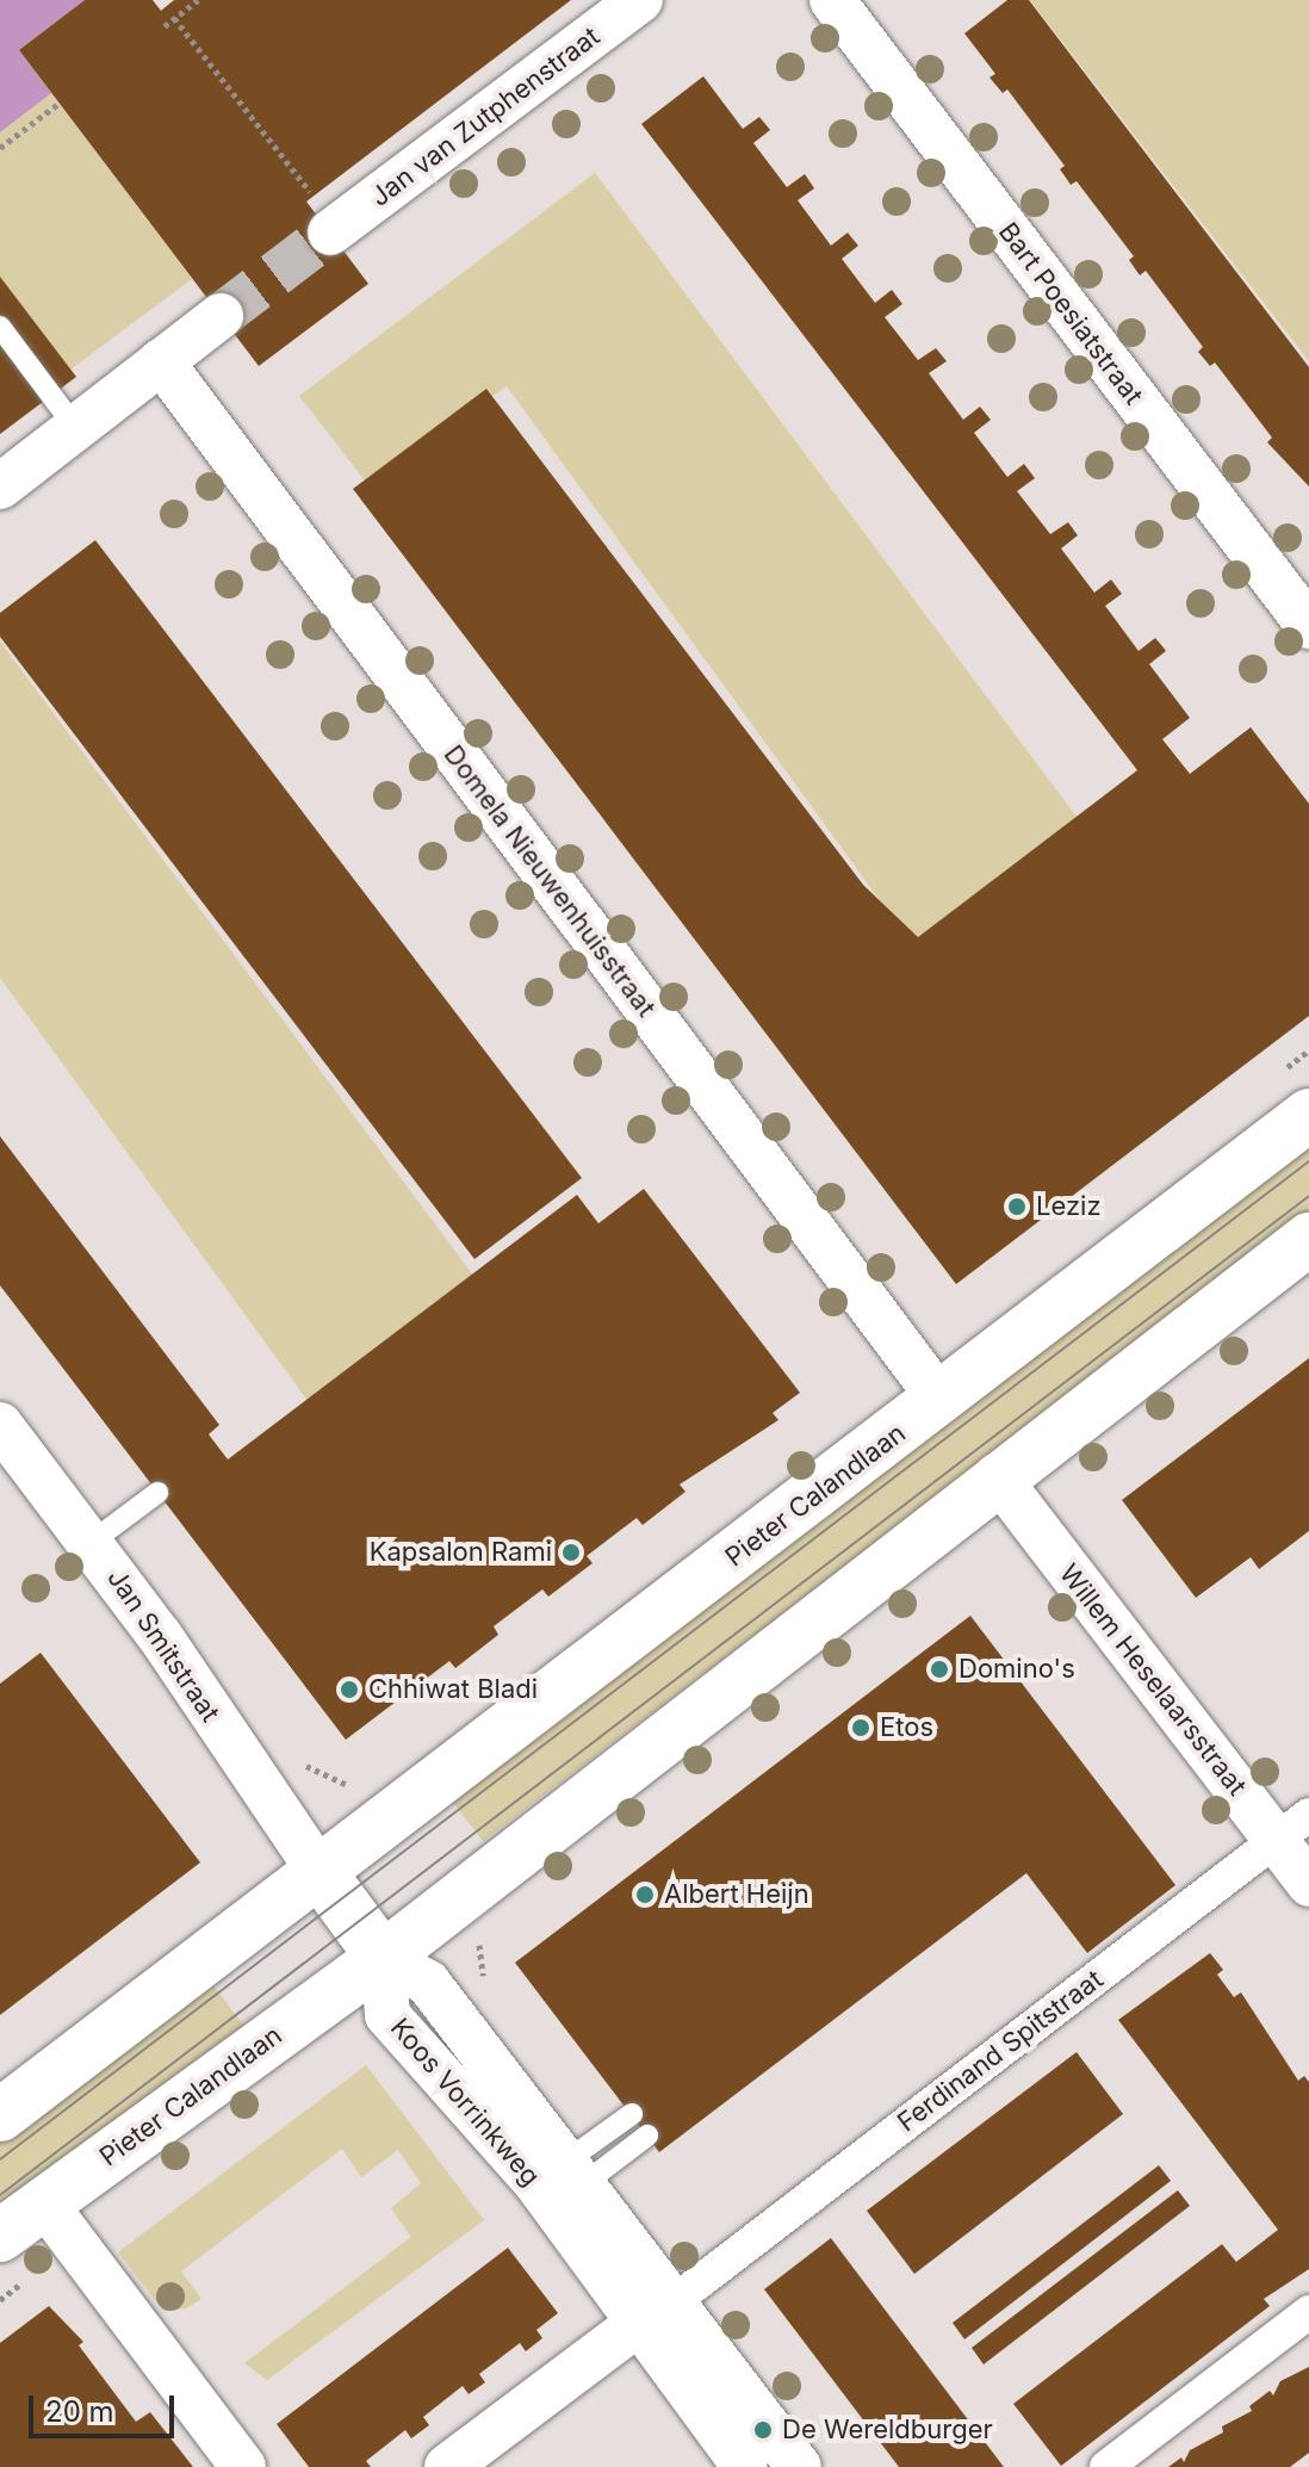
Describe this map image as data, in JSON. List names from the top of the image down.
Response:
{
  "streets": {
    "street": [
      "Jan van Zutphenstraat",
      "Bart Poesiatstraat",
      "Domela Nieuwenhuisstraat",
      "Pieter Calandlaan",
      "Jan Smitstraat",
      "Willem Heselaarsstraat",
      "Ferdinand Spitstraat",
      "Koos Vorrinkweg"
    ]
  },
  "crossings": [
    ["Domela Nieuwenhuisstraat", "Pieter Calandlaan"],
    ["Pieter Calandlaan", "Jan Smitstraat"],
    ["Pieter Calandlaan", "Willem Heselaarsstraat"],
    ["Pieter Calandlaan", "Koos Vorrinkweg"],
    ["Willem Heselaarsstraat", "Ferdinand Spitstraat"],
    ["Ferdinand Spitstraat", "Koos Vorrinkweg"]
  ],
  "places": [
    "Leziz",
    "Kapsalon Rami",
    "Domino's",
    "Chhiwat Bladi",
    "Etos",
    "Albert Heijn",
    "De Wereldburger"
  ],
  "scale_bar": "20 m"
}
